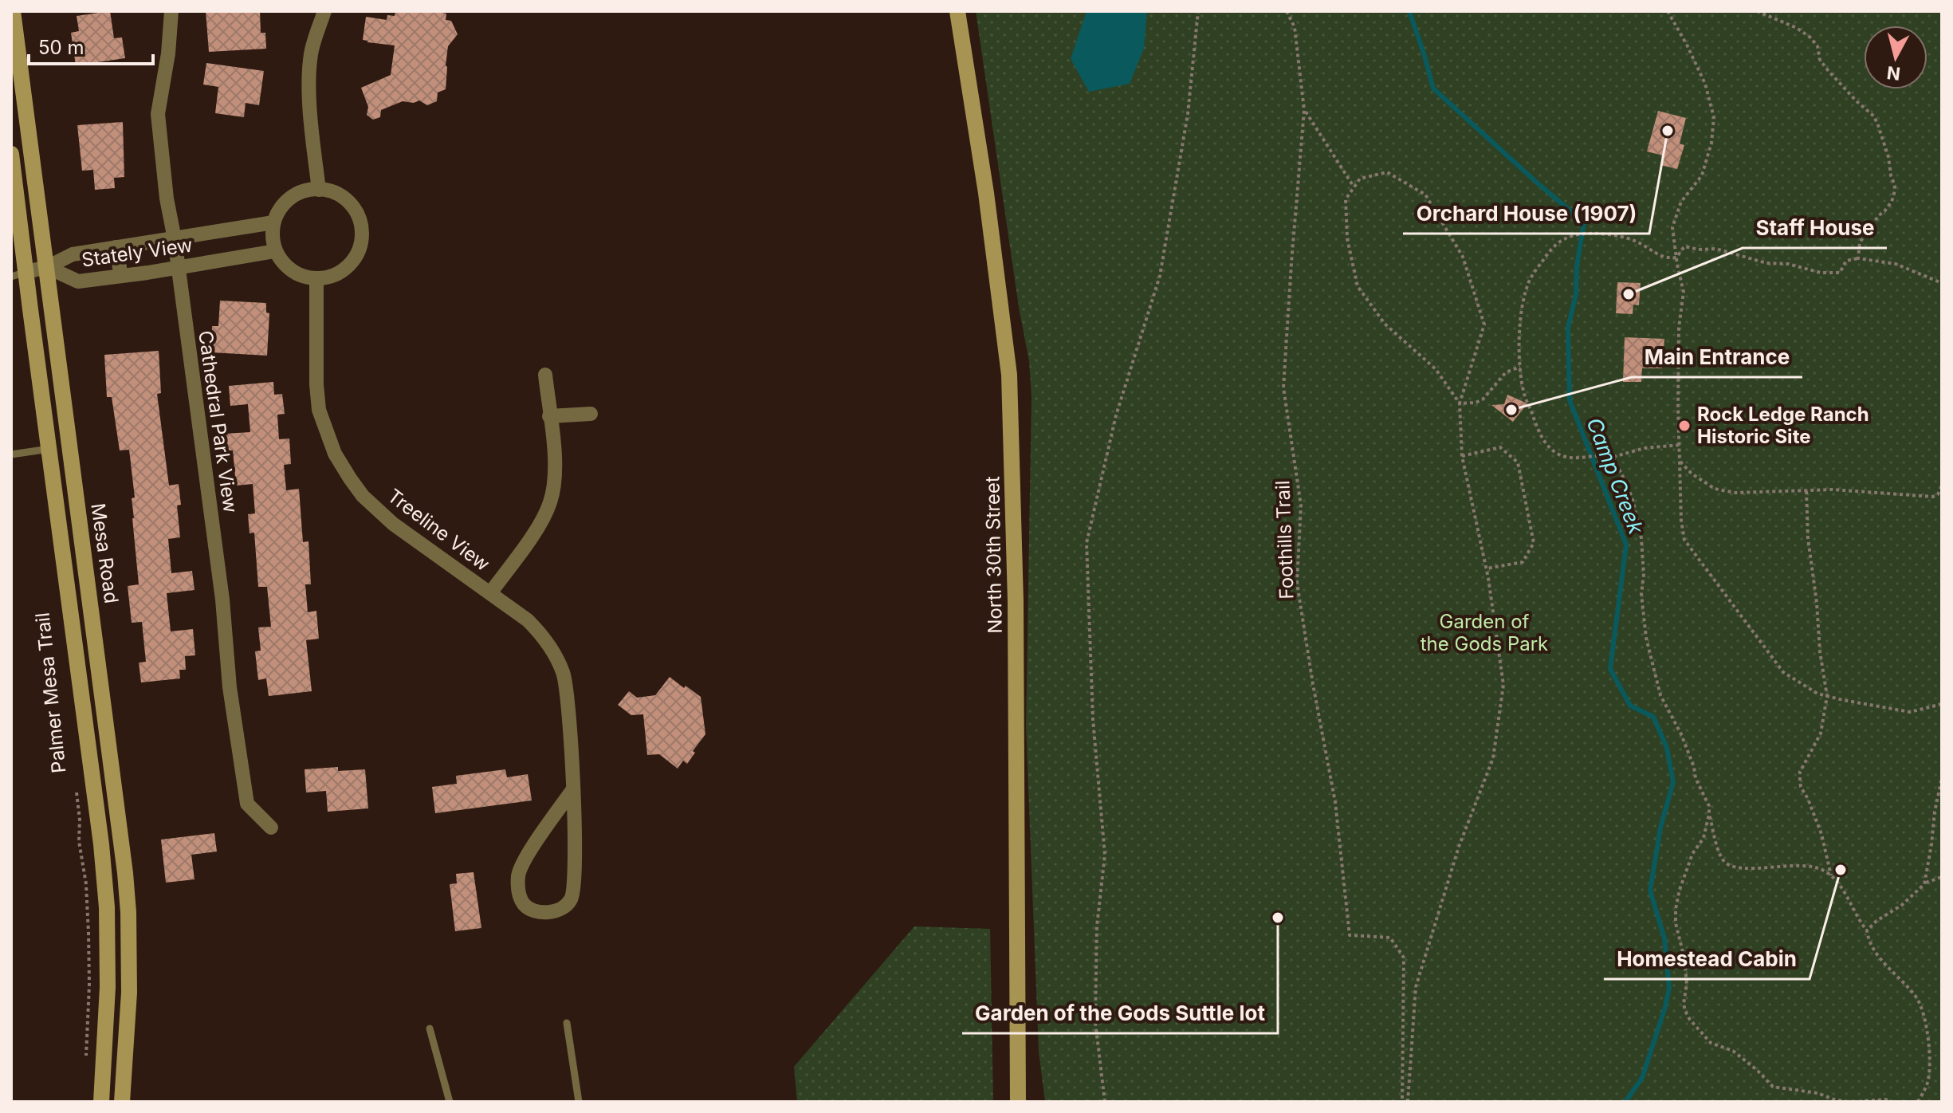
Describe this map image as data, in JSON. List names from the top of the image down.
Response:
{
  "streets": {
    "main road": ["Mesa Road", "North 30th Street"],
    "street": ["Stately View", "Cathedral Park View", "Treeline View"],
    "path": ["Foothills Trail", "Palmer Mesa Trail"]
  },
  "crossings": [
    ["Stately View", "Cathedral Park View"],
    ["Stately View", "Treeline View"],
    ["Stately View", "Mesa Road"]
  ],
  "water": ["Camp Creek"],
  "parks": ["Garden of the Gods Park"],
  "places": [
    "Orchard House (1907)",
    "Staff House",
    "Main Entrance",
    "Rock Ledge Ranch Historic Site",
    "Homestead Cabin",
    "Garden of the Gods Suttle lot"
  ],
  "scale_bar": "50 m",
  "north": "bottom"
}
